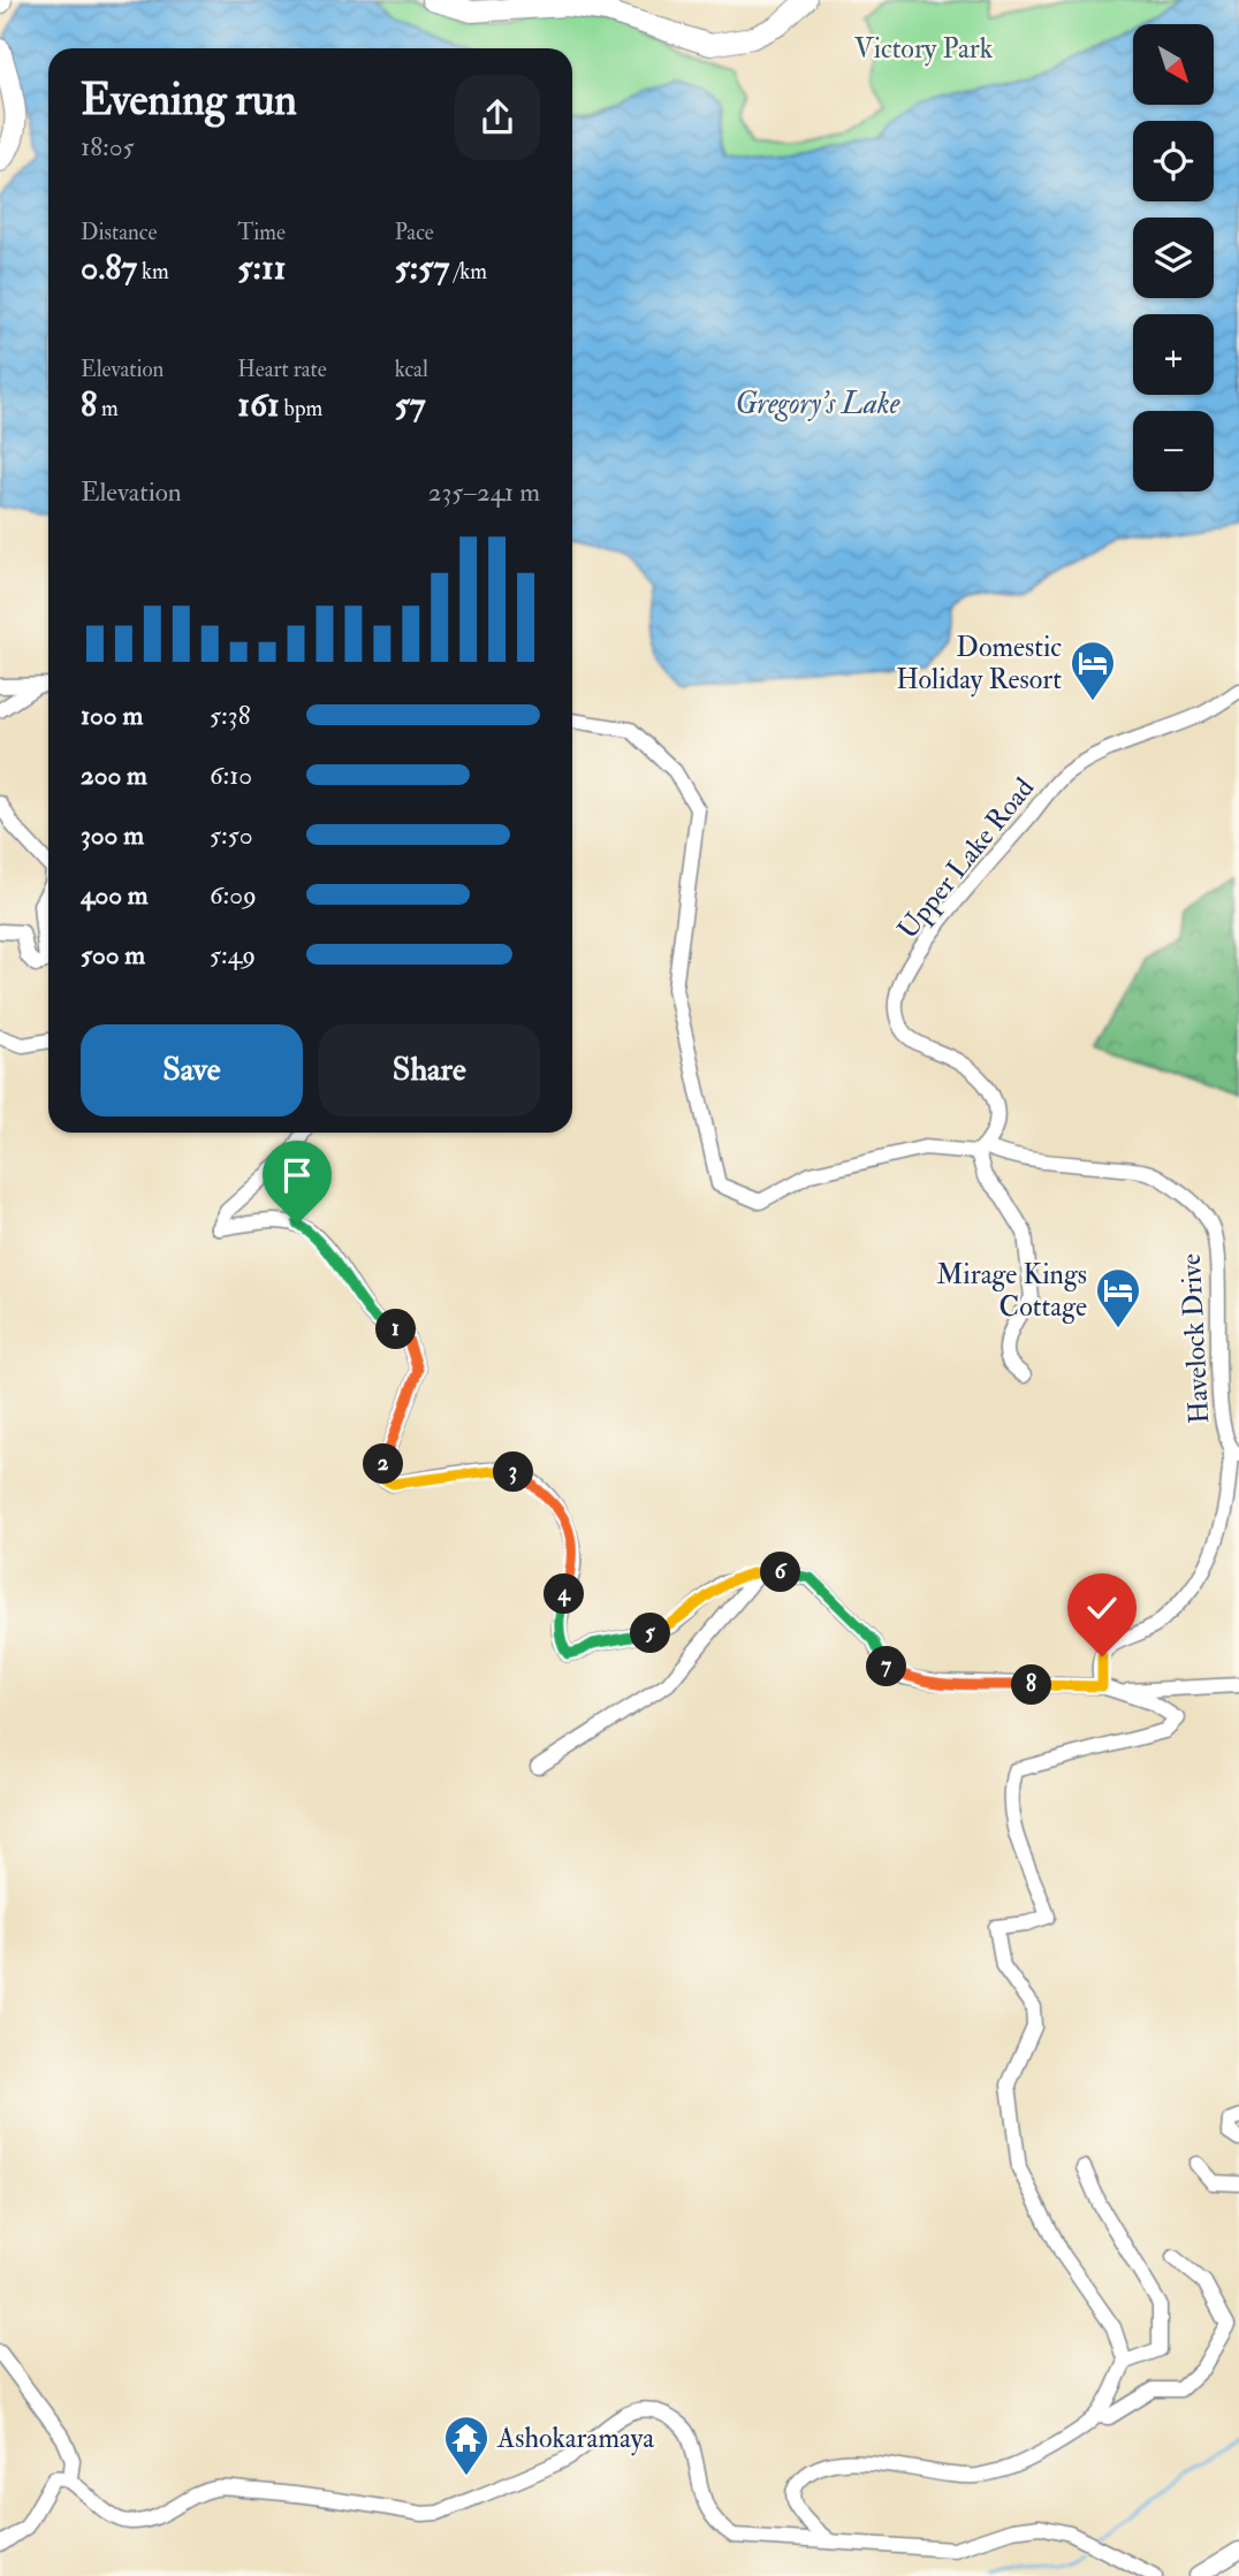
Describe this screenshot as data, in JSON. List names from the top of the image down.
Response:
{
  "streets": {
    "street": ["Upper Lake Road", "Havelock Drive"]
  },
  "crossings": [
    ["Upper Lake Road", "Havelock Drive"]
  ],
  "water": ["Gregory's Lake"],
  "parks": ["Victory Park"],
  "places": {
    "hotel": ["Domestic Holiday Resort", "Mirage Kings Cottage"],
    "temple": ["Ashokaramaya"]
  },
  "north": "bottom right",
  "page": {
    "map_buttons": ["+", "−"],
    "heading": ["Evening run", "18:05"],
    "stats": [
      ["Distance", "0.87 km"],
      ["Time", "5:11"],
      ["Pace", "5:57 /km"],
      ["Elevation", "8 m"],
      ["Heart rate", "161 bpm"],
      ["kcal", "57"]
    ],
    "chart": ["Elevation", "235–241 m"],
    "list": [
      {
        "name": "100 m",
        "note": "5:38"
      },
      {
        "name": "200 m",
        "note": "6:10"
      },
      {
        "name": "300 m",
        "note": "5:50"
      },
      {
        "name": "400 m",
        "note": "6:09"
      },
      {
        "name": "500 m",
        "note": "5:49"
      }
    ],
    "buttons": ["Save", "Share"],
    "pins": [
      "1",
      "2",
      "3",
      "6",
      "4",
      "5",
      "7",
      "8"
    ]
  }
}
